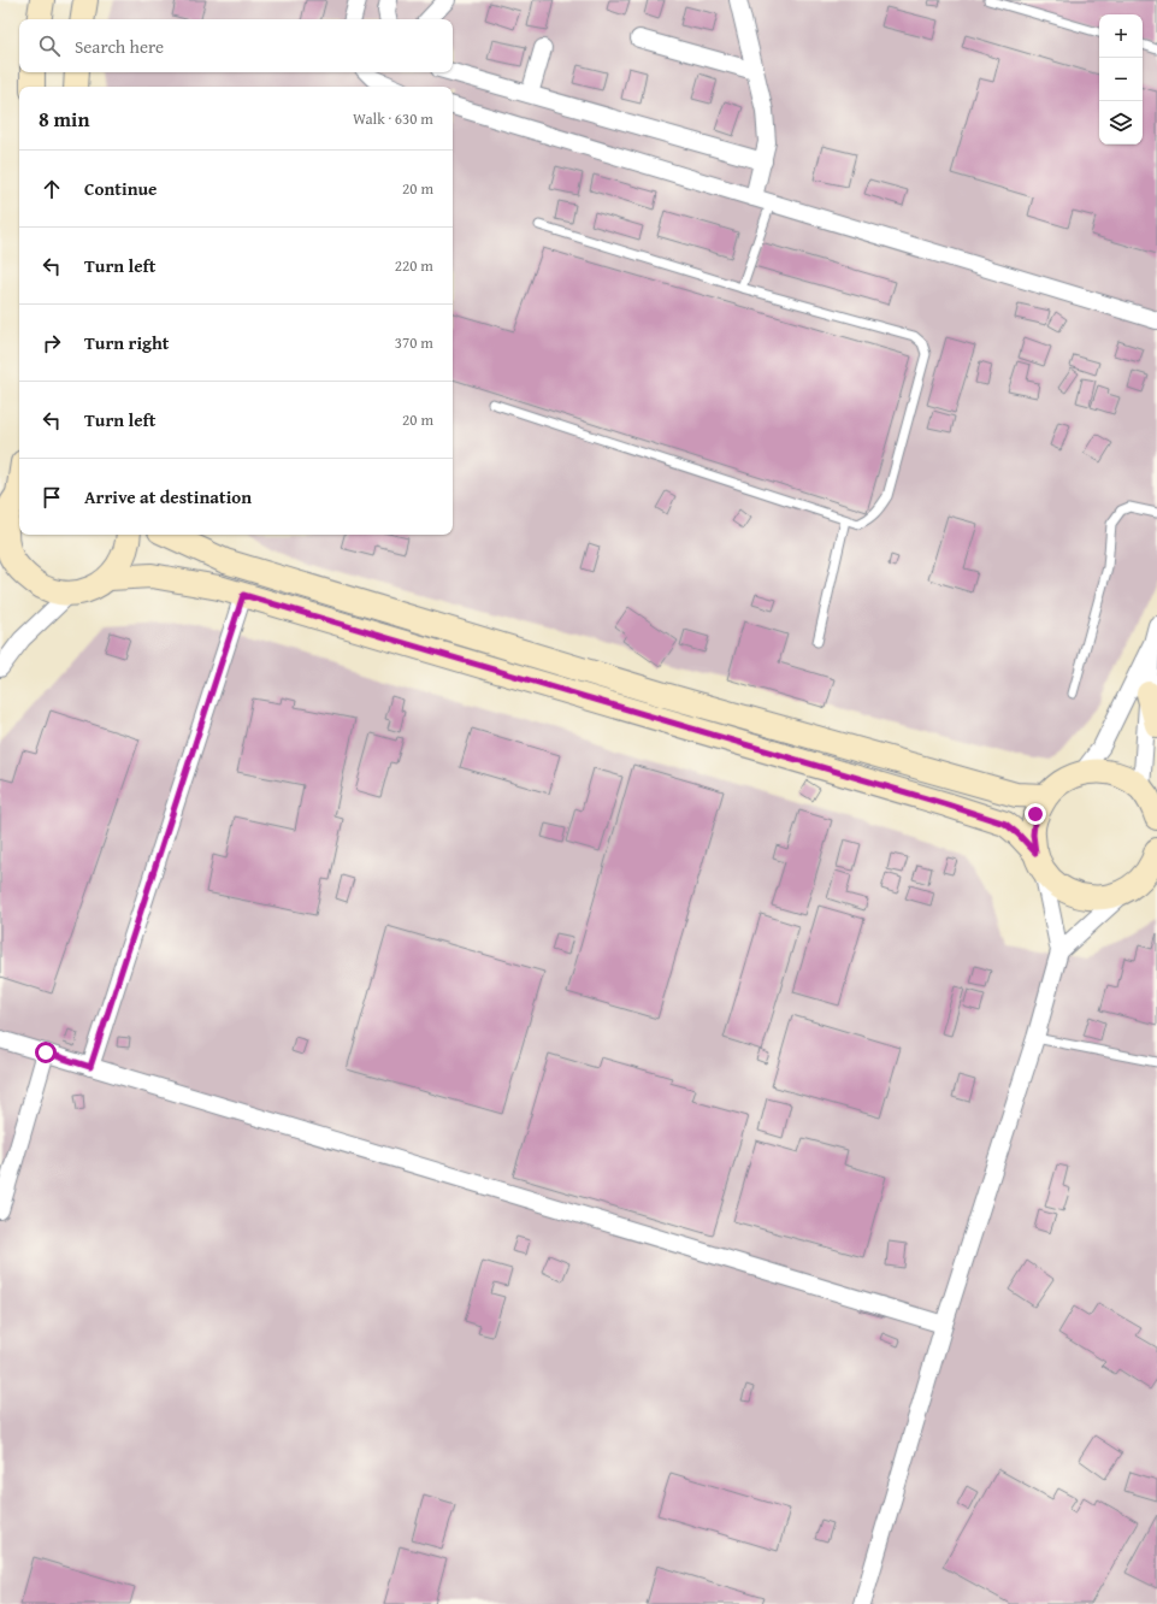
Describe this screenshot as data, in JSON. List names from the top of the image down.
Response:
{
  "page": {
    "map_buttons": ["+", "−"],
    "search": "Search here",
    "heading": ["8 min", "Walk · 630 m"],
    "list": [
      ["Continue", "20 m"],
      ["Turn left", "220 m"],
      ["Turn right", "370 m"],
      ["Turn left", "20 m"],
      "Arrive at destination"
    ]
  }
}
